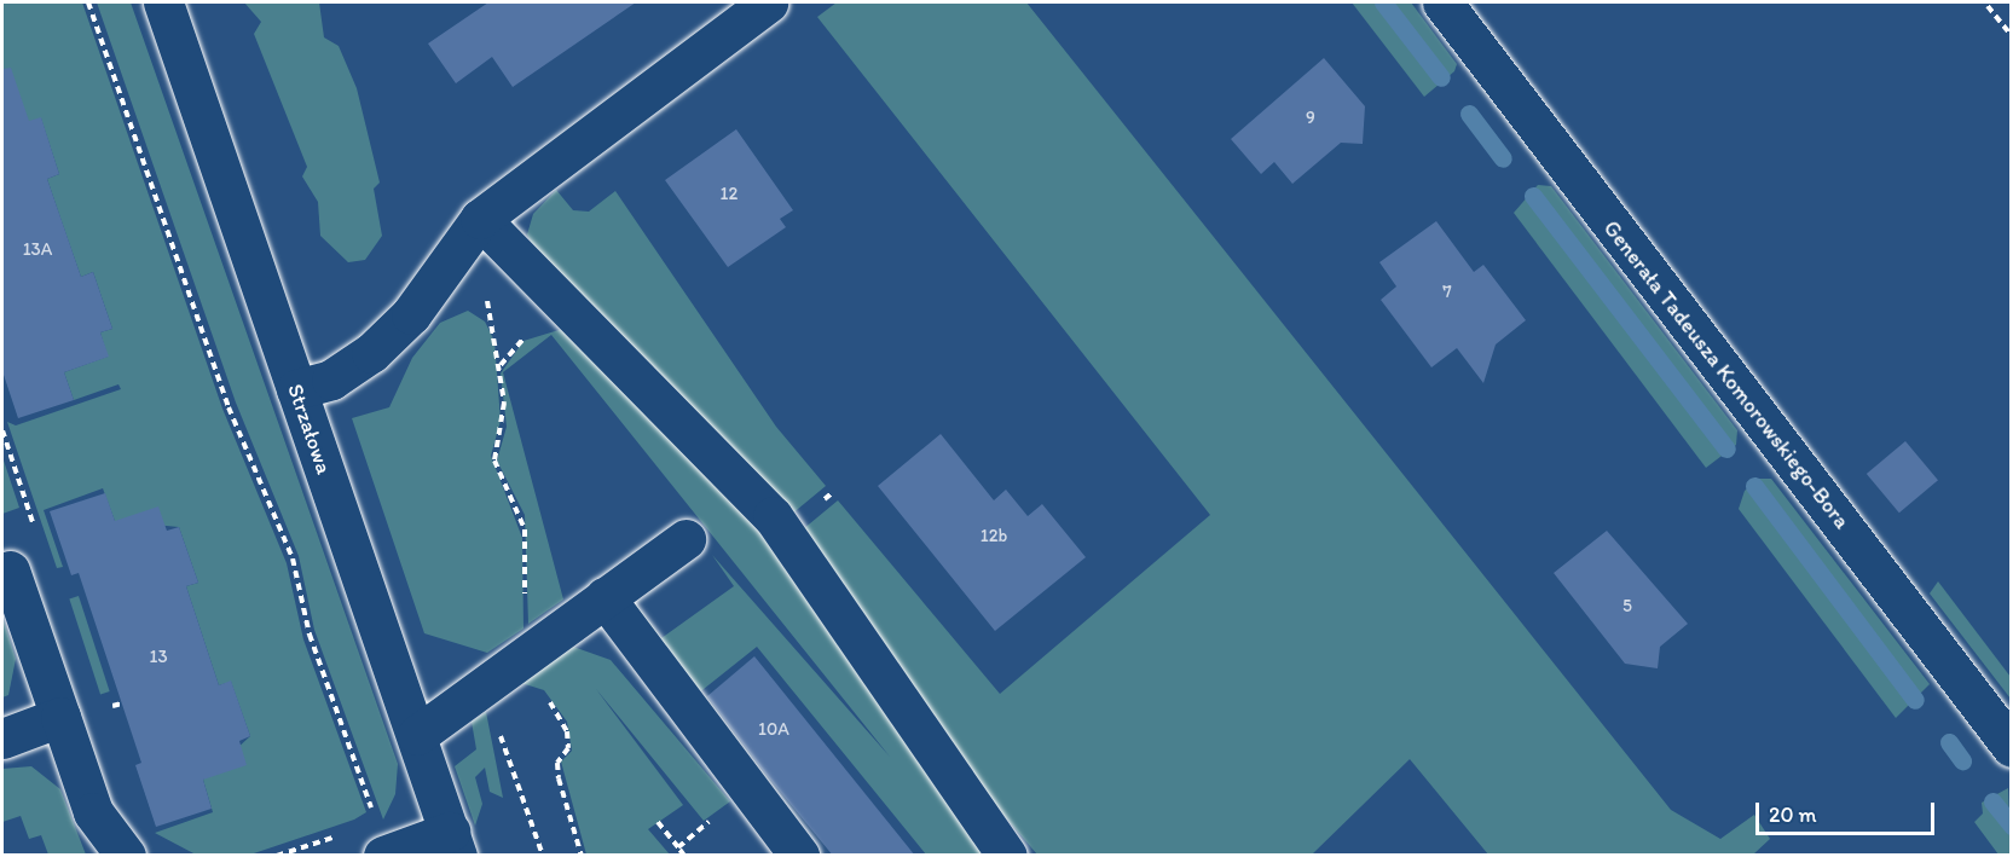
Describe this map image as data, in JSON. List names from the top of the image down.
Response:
{
  "streets": {
    "street": ["Generała Tadeusza Komorowskiego-Bora", "Strzałowa"]
  },
  "house_numbers": [
    "9",
    "12",
    "13A",
    "7",
    "12b",
    "5",
    "13",
    "10A"
  ],
  "scale_bar": "20 m"
}
